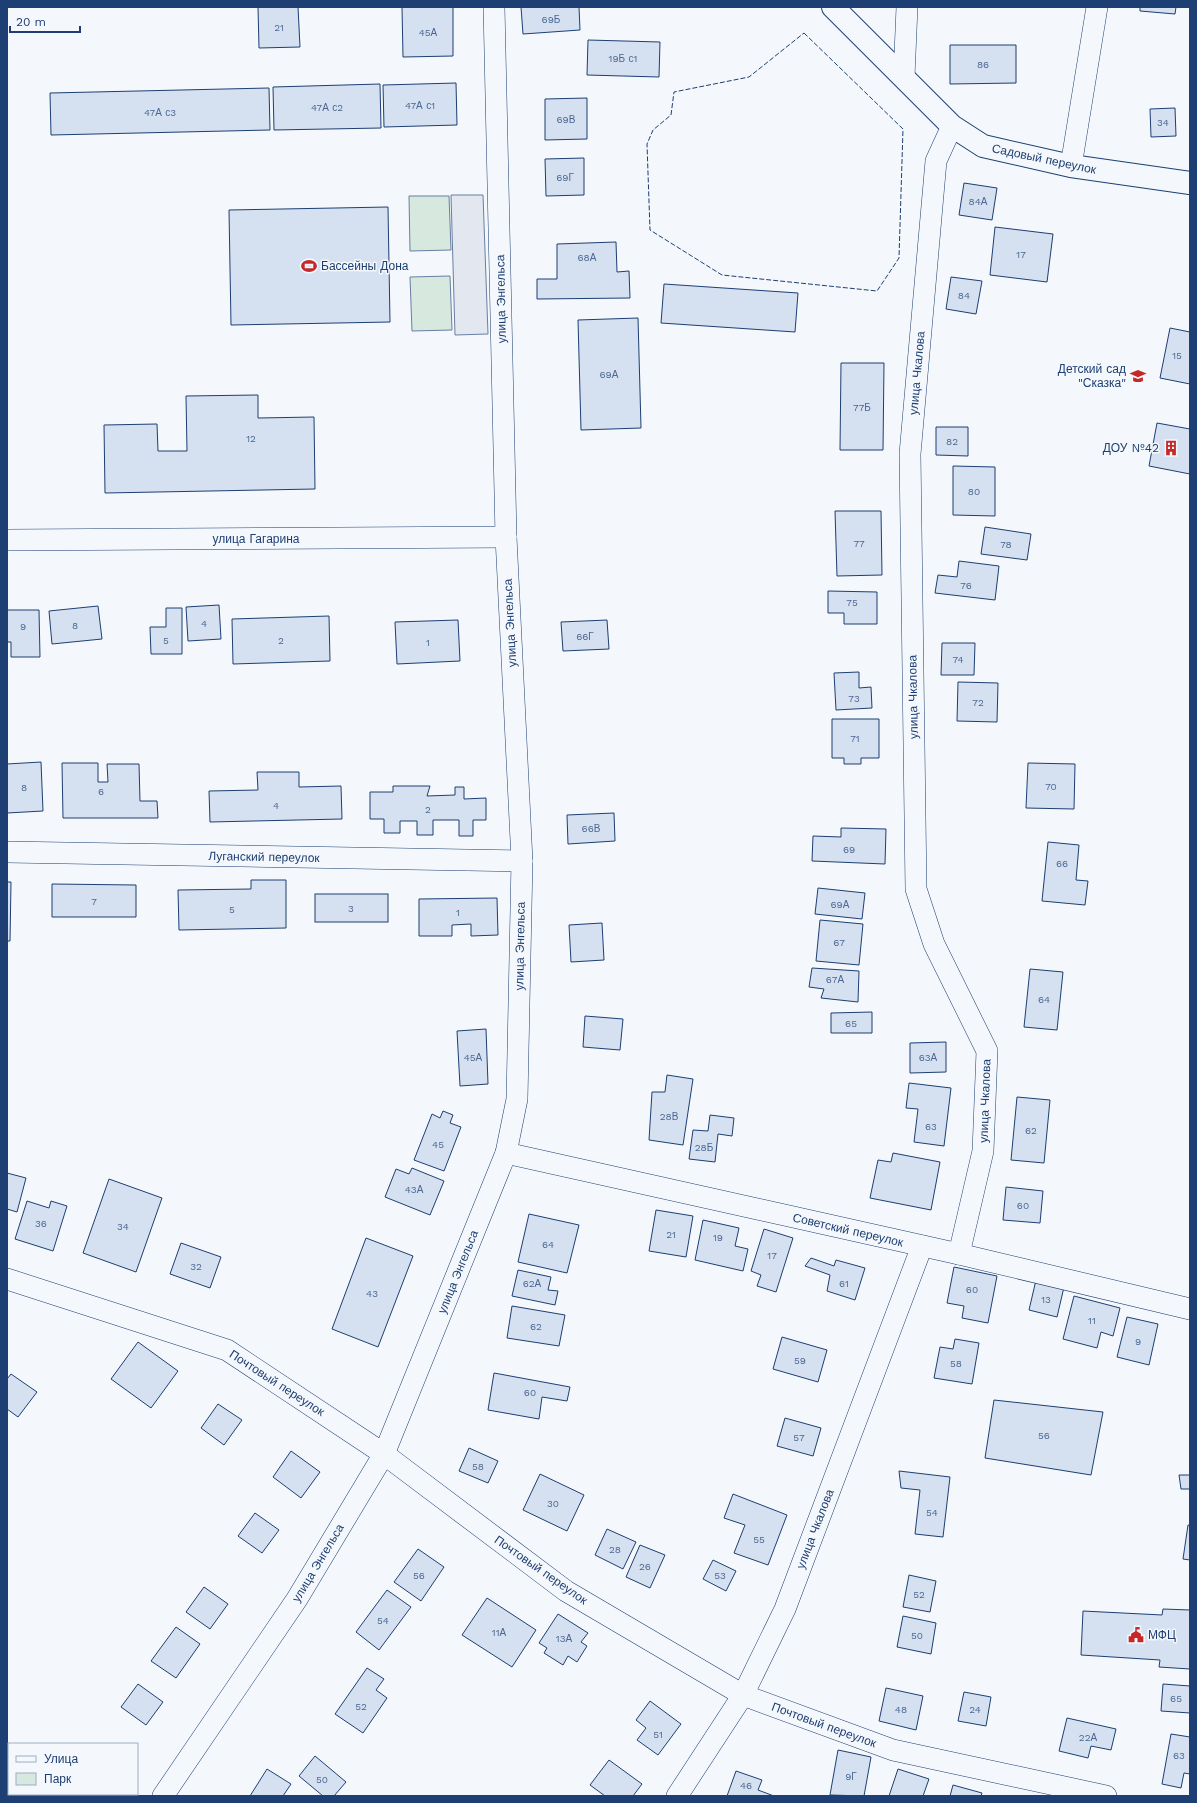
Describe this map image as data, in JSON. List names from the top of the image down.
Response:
{
  "streets": {
    "street": [
      "Садовый переулок",
      "улица Энгельса",
      "улица Чкалова",
      "улица Гагарина",
      "Луганский переулок",
      "Советский переулок",
      "Почтовый переулок"
    ]
  },
  "crossings": [
    ["Садовый переулок", "улица Чкалова"],
    ["улица Энгельса", "улица Гагарина"],
    ["улица Энгельса", "Луганский переулок"],
    ["улица Энгельса", "Советский переулок"],
    ["улица Энгельса", "Почтовый переулок"],
    ["улица Чкалова", "Советский переулок"],
    ["улица Чкалова", "Почтовый переулок"]
  ],
  "places": {
    "sports": ["Бассейны Дона"],
    "school or university": ["Детский сад \"Сказка\""],
    "building": ["ДОУ №42"],
    "public building": ["МФЦ"]
  },
  "house_numbers": [
    "69Б",
    "21",
    "45А",
    "19Б с1",
    "86",
    "47А с1",
    "47А с2",
    "47А с3",
    "69В",
    "34",
    "69Г",
    "84А",
    "17",
    "68А",
    "84",
    "15",
    "69А",
    "77Б",
    "12",
    "82",
    "80",
    "77",
    "78",
    "76",
    "75",
    "4",
    "8",
    "9",
    "66Г",
    "5",
    "2",
    "1",
    "74",
    "73",
    "72",
    "71",
    "70",
    "8",
    "6",
    "4",
    "2",
    "66В",
    "69",
    "66",
    "7",
    "69А",
    "3",
    "5",
    "1",
    "67",
    "67А",
    "64",
    "65",
    "45А",
    "63А",
    "28В",
    "63",
    "62",
    "45",
    "28Б",
    "43А",
    "60",
    "36",
    "34",
    "21",
    "19",
    "64",
    "17",
    "32",
    "62А",
    "61",
    "60",
    "43",
    "13",
    "11",
    "62",
    "9",
    "59",
    "58",
    "60",
    "56",
    "57",
    "58",
    "30",
    "54",
    "55",
    "28",
    "26",
    "56",
    "53",
    "52",
    "54",
    "11А",
    "50",
    "13А",
    "65",
    "52",
    "48",
    "24",
    "51",
    "22А",
    "63",
    "9Г",
    "50",
    "46"
  ],
  "legend": ["Улица", "Парк"],
  "scale_bar": "20 m"
}
